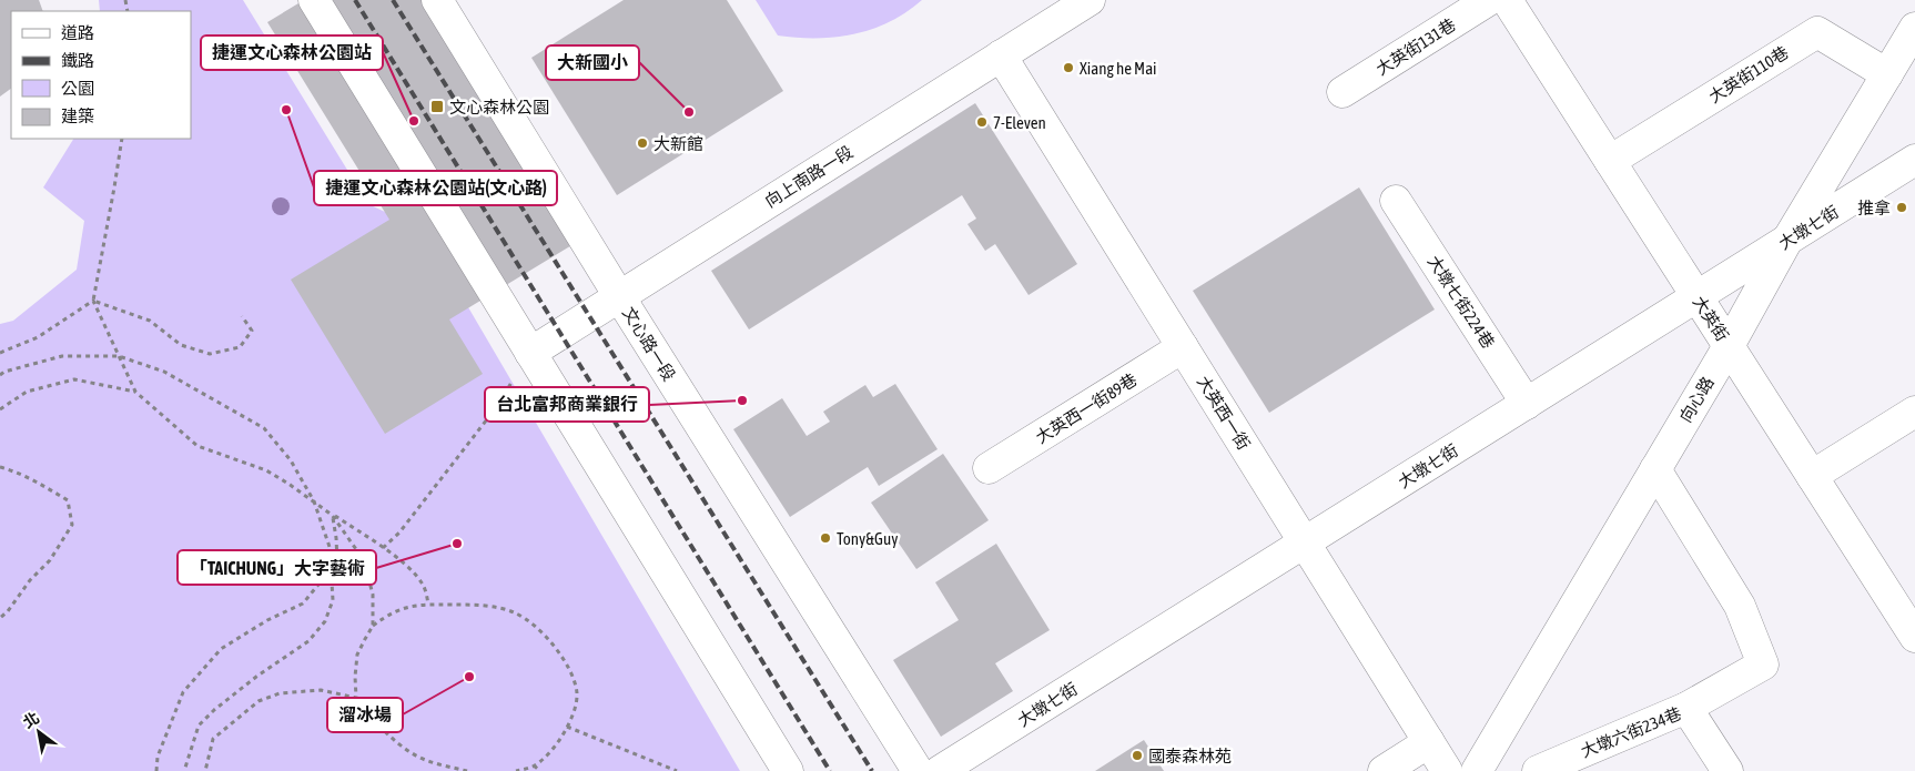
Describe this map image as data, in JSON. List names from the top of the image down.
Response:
{
  "streets": {
    "street": [
      "大英街131巷",
      "大英街110巷",
      "向上南路一段",
      "大墩七街",
      "大墩七街224巷",
      "大英街",
      "文心路一段",
      "向心路",
      "大英西一街89巷",
      "大英西一街",
      "大墩六街234巷"
    ]
  },
  "crossings": [
    ["大英街110巷", "大英街"],
    ["大英街110巷", "向心路"],
    ["向上南路一段", "文心路一段"],
    ["向上南路一段", "大英西一街"],
    ["大墩七街", "大墩七街224巷"],
    ["大墩七街", "大英街"],
    ["大墩七街", "向心路"],
    ["大墩七街", "大英西一街"],
    ["大英街", "向心路"],
    ["大英西一街89巷", "大英西一街"]
  ],
  "places": {
    "other": [
      "Xiang he Mai",
      "捷運文心森林公園站(文心路)",
      "大新國小",
      "捷運文心森林公園站",
      "7-Eleven",
      "大新館",
      "推拿",
      "台北富邦商業銀行",
      "Tony&Guy",
      "「TAICHUNG」大字藝術",
      "溜冰場",
      "國泰森林苑"
    ],
    "transit": ["文心森林公園"]
  },
  "legend": [
    "道路",
    "鐵路",
    "公園",
    "建築"
  ],
  "north": "top left"
}
